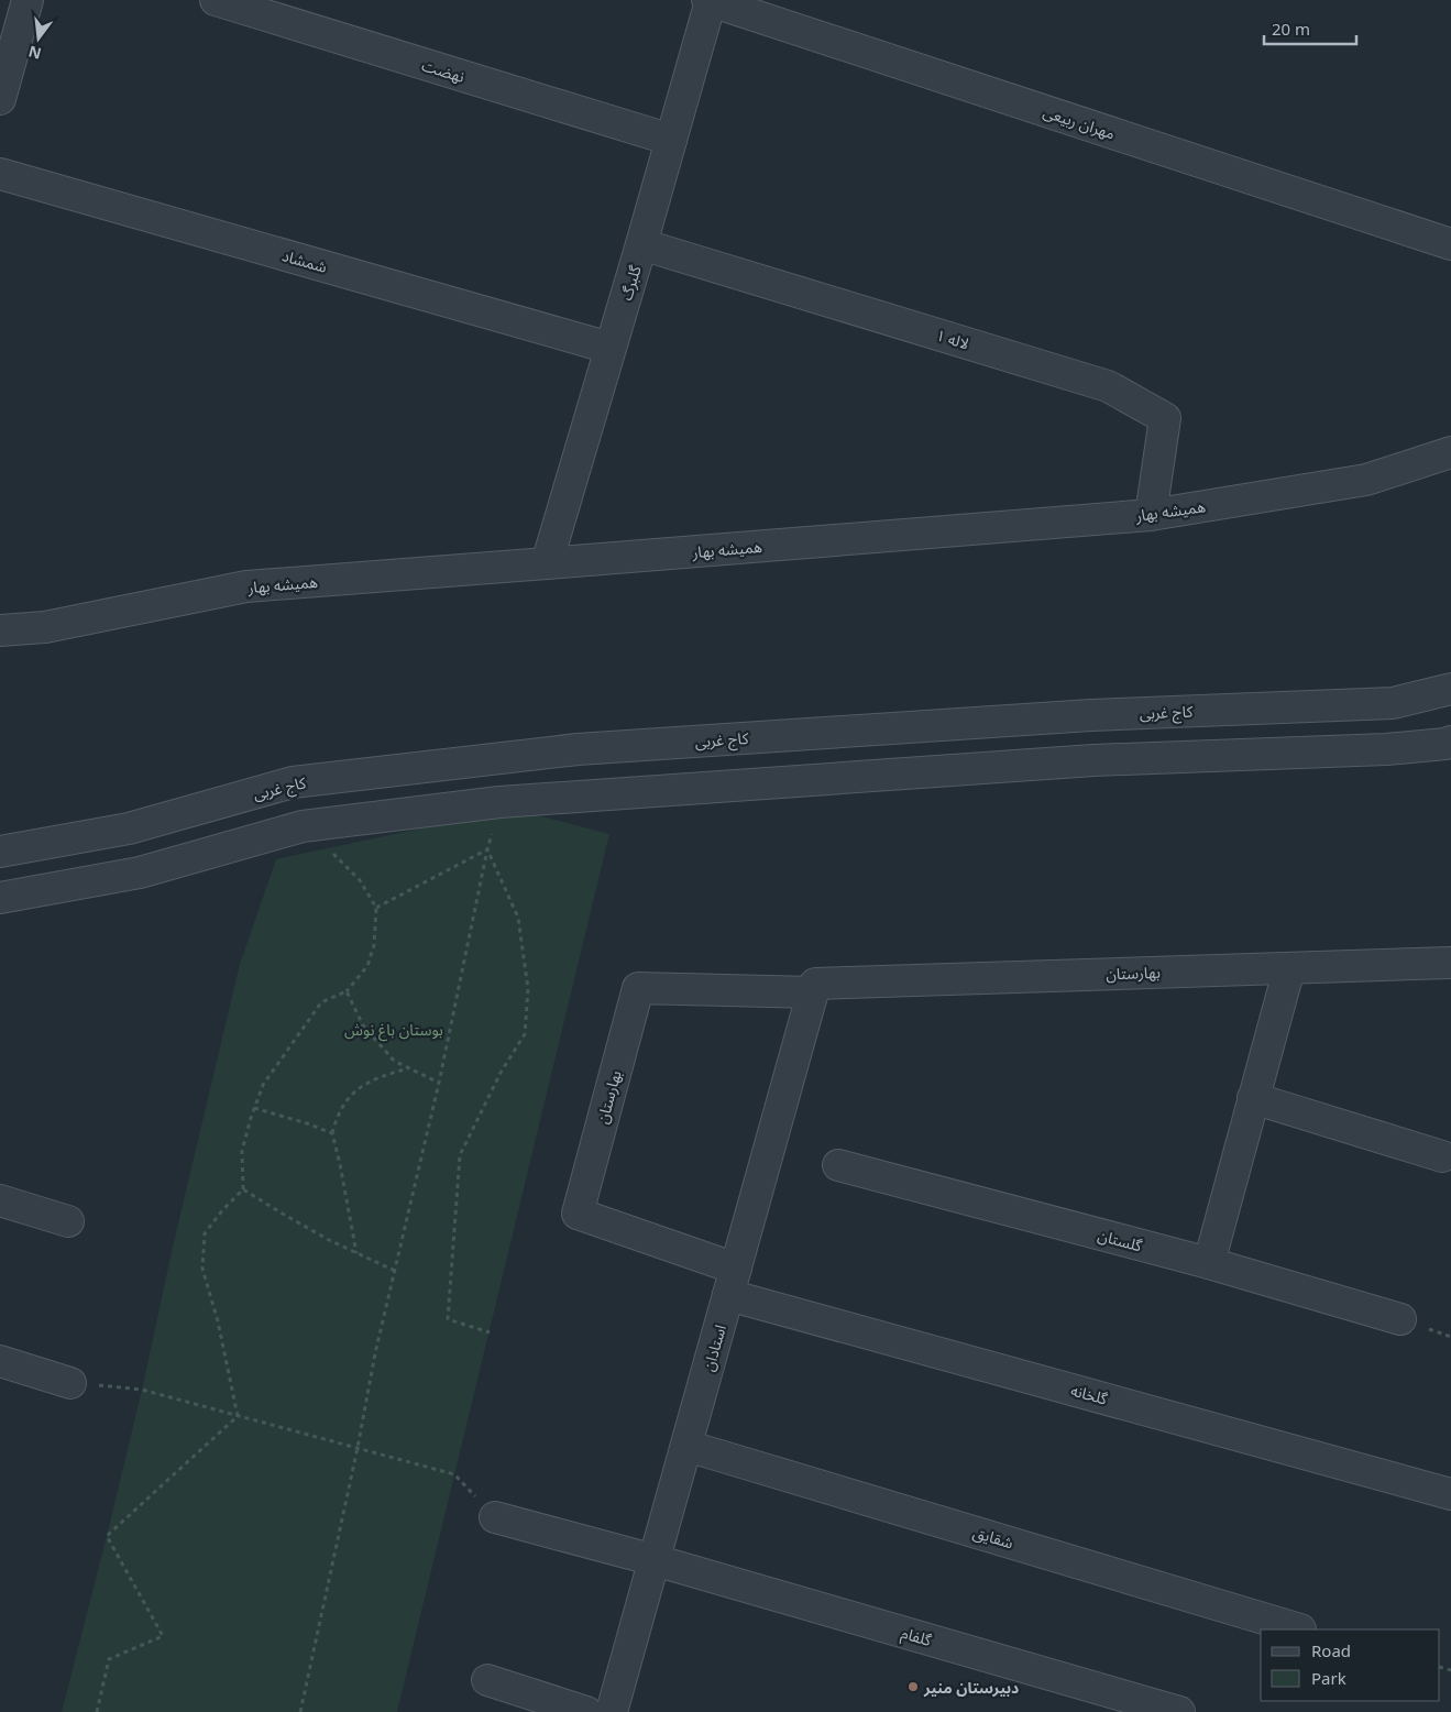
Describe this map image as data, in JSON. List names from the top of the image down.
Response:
{
  "streets": {
    "street": [
      "نهضت",
      "مهران ربیعی",
      "شمشاد",
      "گلبرگ",
      "لاله ۱",
      "همیشه بهار",
      "کاج غربی",
      "بهارستان",
      "گلستان",
      "استادان",
      "گلخانه",
      "شقایق",
      "گلفام"
    ]
  },
  "crossings": [
    ["نهضت", "گلبرگ"],
    ["مهران ربیعی", "گلبرگ"],
    ["شمشاد", "گلبرگ"],
    ["گلبرگ", "لاله ۱"],
    ["گلبرگ", "همیشه بهار"],
    ["لاله ۱", "همیشه بهار"],
    ["بهارستان", "استادان"],
    ["بهارستان", "گلخانه"],
    ["استادان", "گلخانه"],
    ["استادان", "شقایق"],
    ["استادان", "گلفام"]
  ],
  "parks": ["بوستان باغ نوش"],
  "places": ["دبیرستان منیر"],
  "legend": ["Road", "Park"],
  "scale_bar": "20 m",
  "north": "bottom"
}
